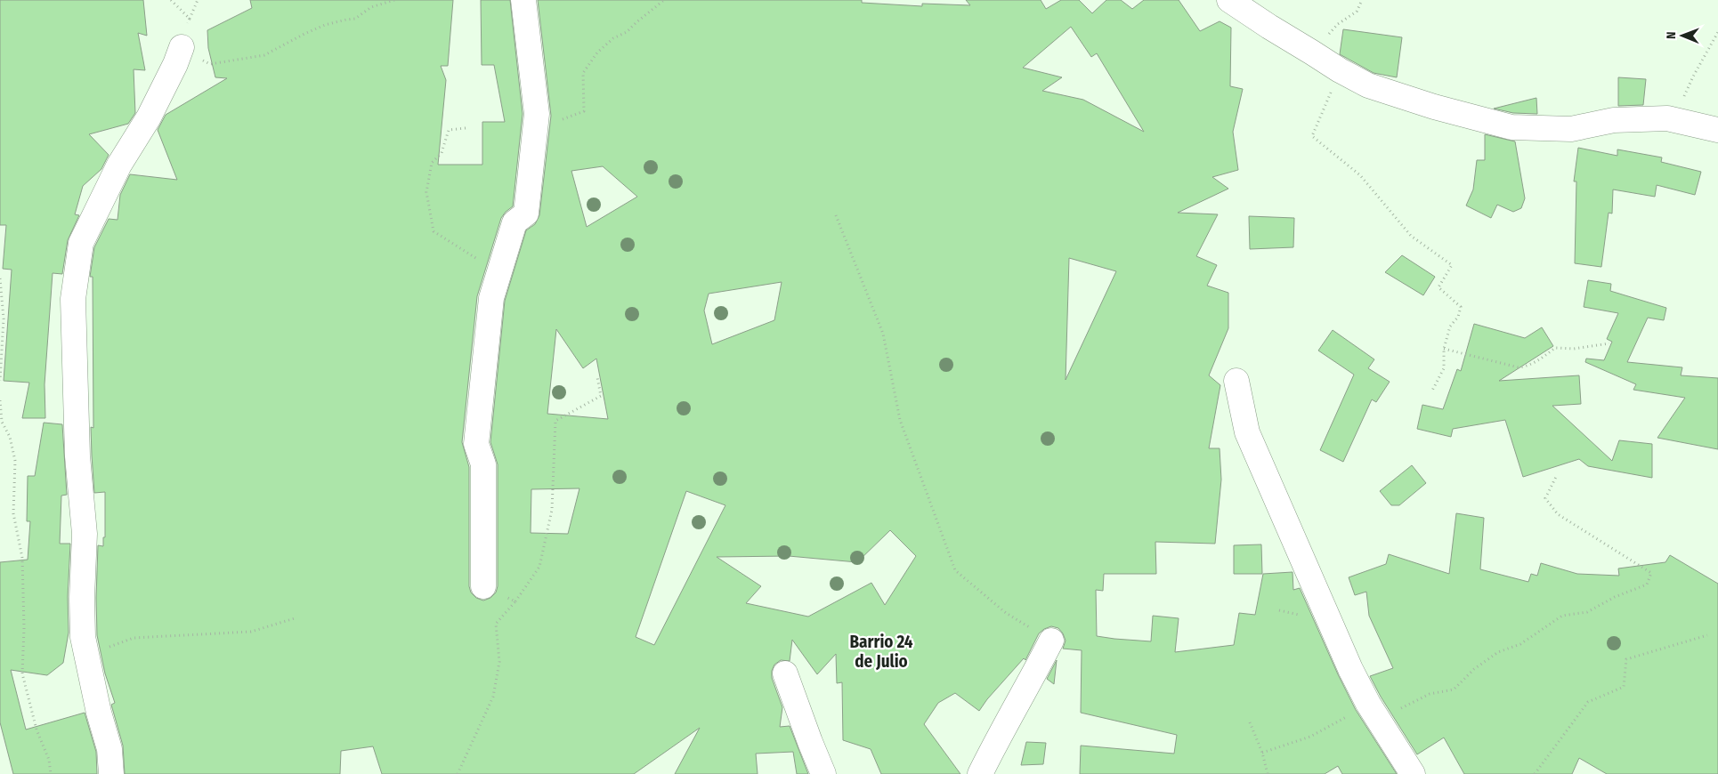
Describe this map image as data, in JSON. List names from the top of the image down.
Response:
{
  "districts": ["Barrio 24 de Julio"],
  "north": "left"
}
